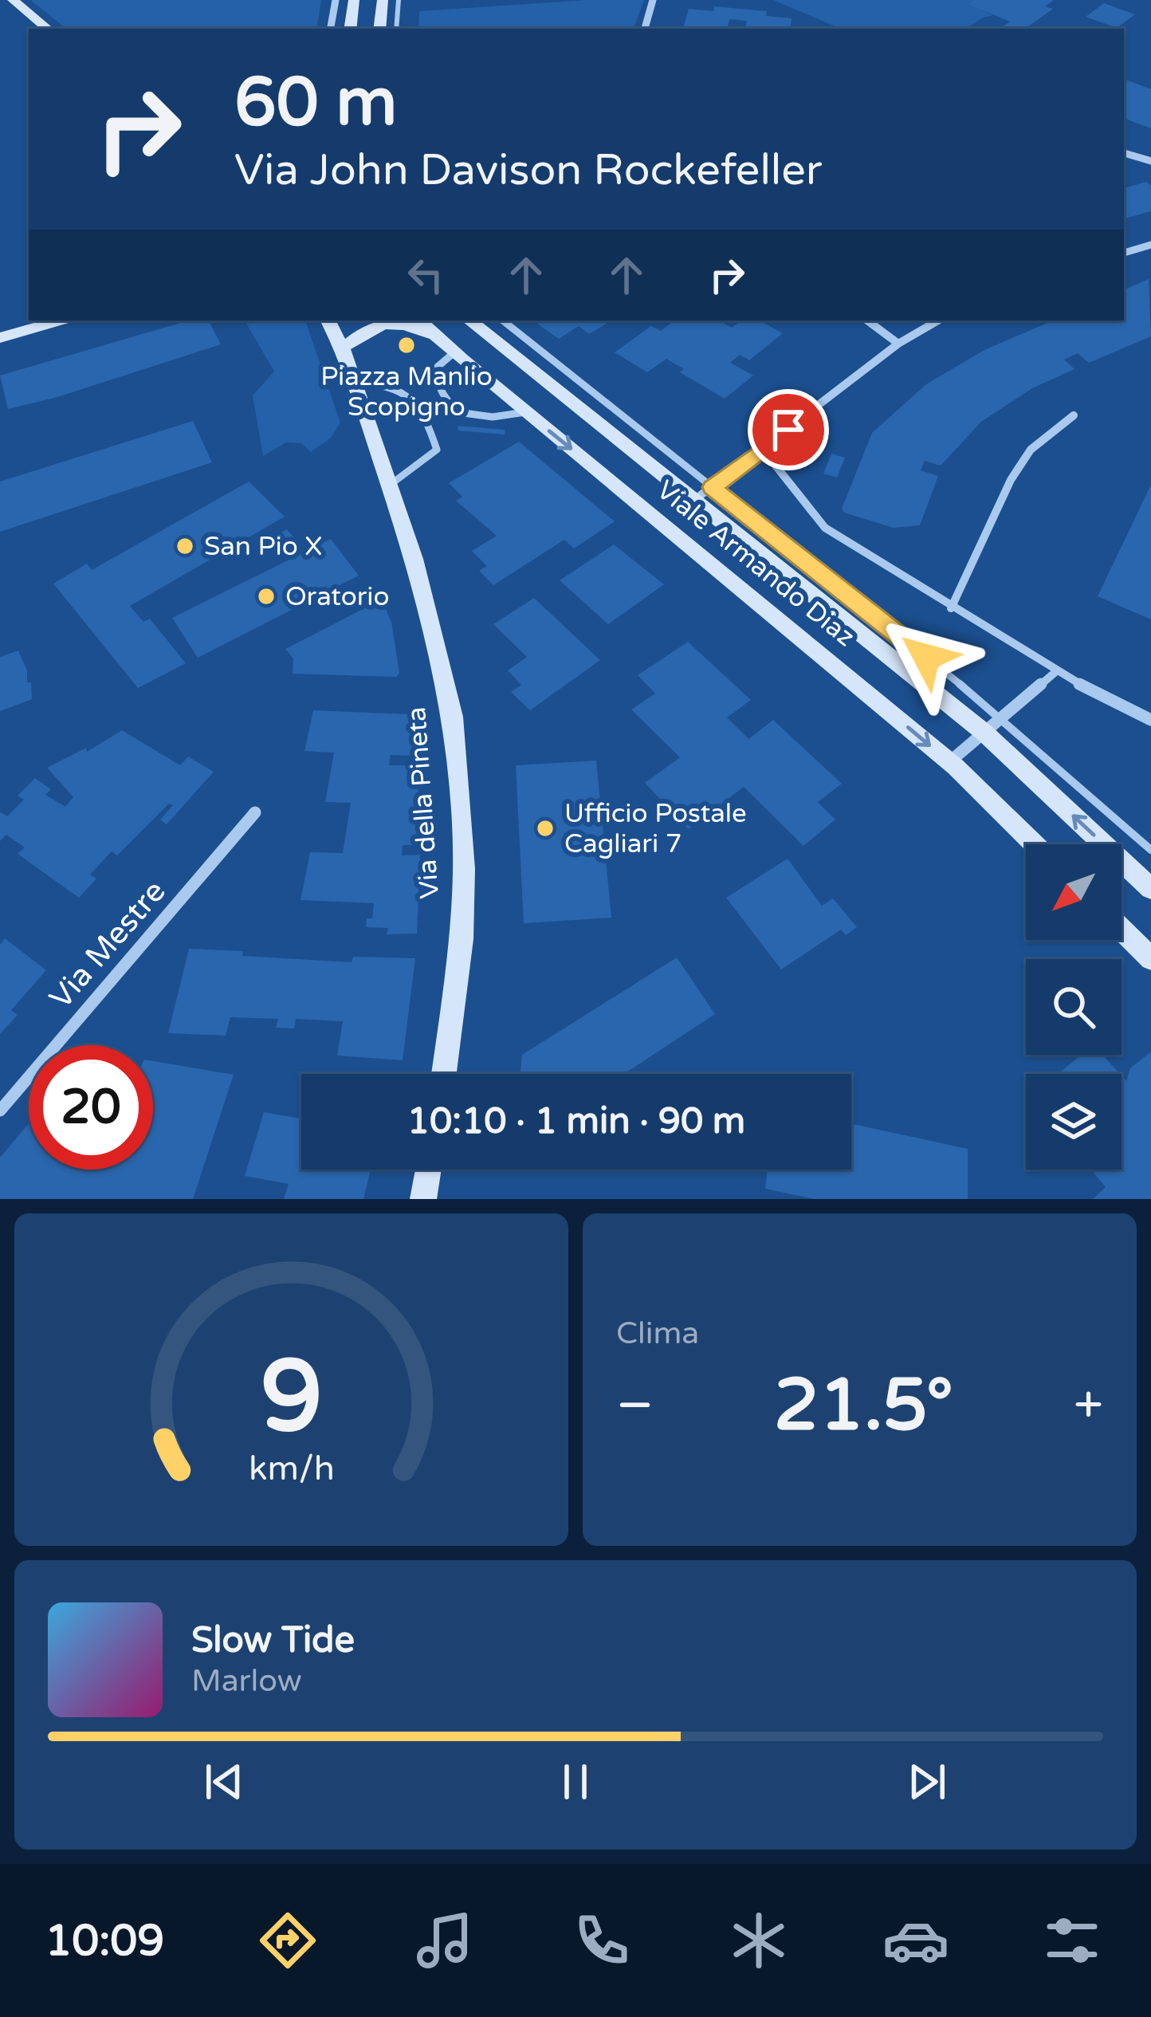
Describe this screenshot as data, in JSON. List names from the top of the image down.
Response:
{
  "streets": {
    "main road": ["Viale Armando Diaz", "Via della Pineta"],
    "street": ["Via Mestre"]
  },
  "places": [
    "Piazza Manlio Scopigno",
    "San Pio X",
    "Oratorio",
    "Ufficio Postale Cagliari 7"
  ],
  "north": "bottom left",
  "page": {
    "turn": ["60 m", "Via John Davison Rockefeller"],
    "limit": "20",
    "trip": "10:10 · 1 min · 90 m",
    "tile": "Clima",
    "heat": ["−", "21.5°", "+"],
    "song": ["Slow Tide", "Marlow"],
    "tabs": "10:09",
    "gauge": ["9", "km/h"]
  }
}
